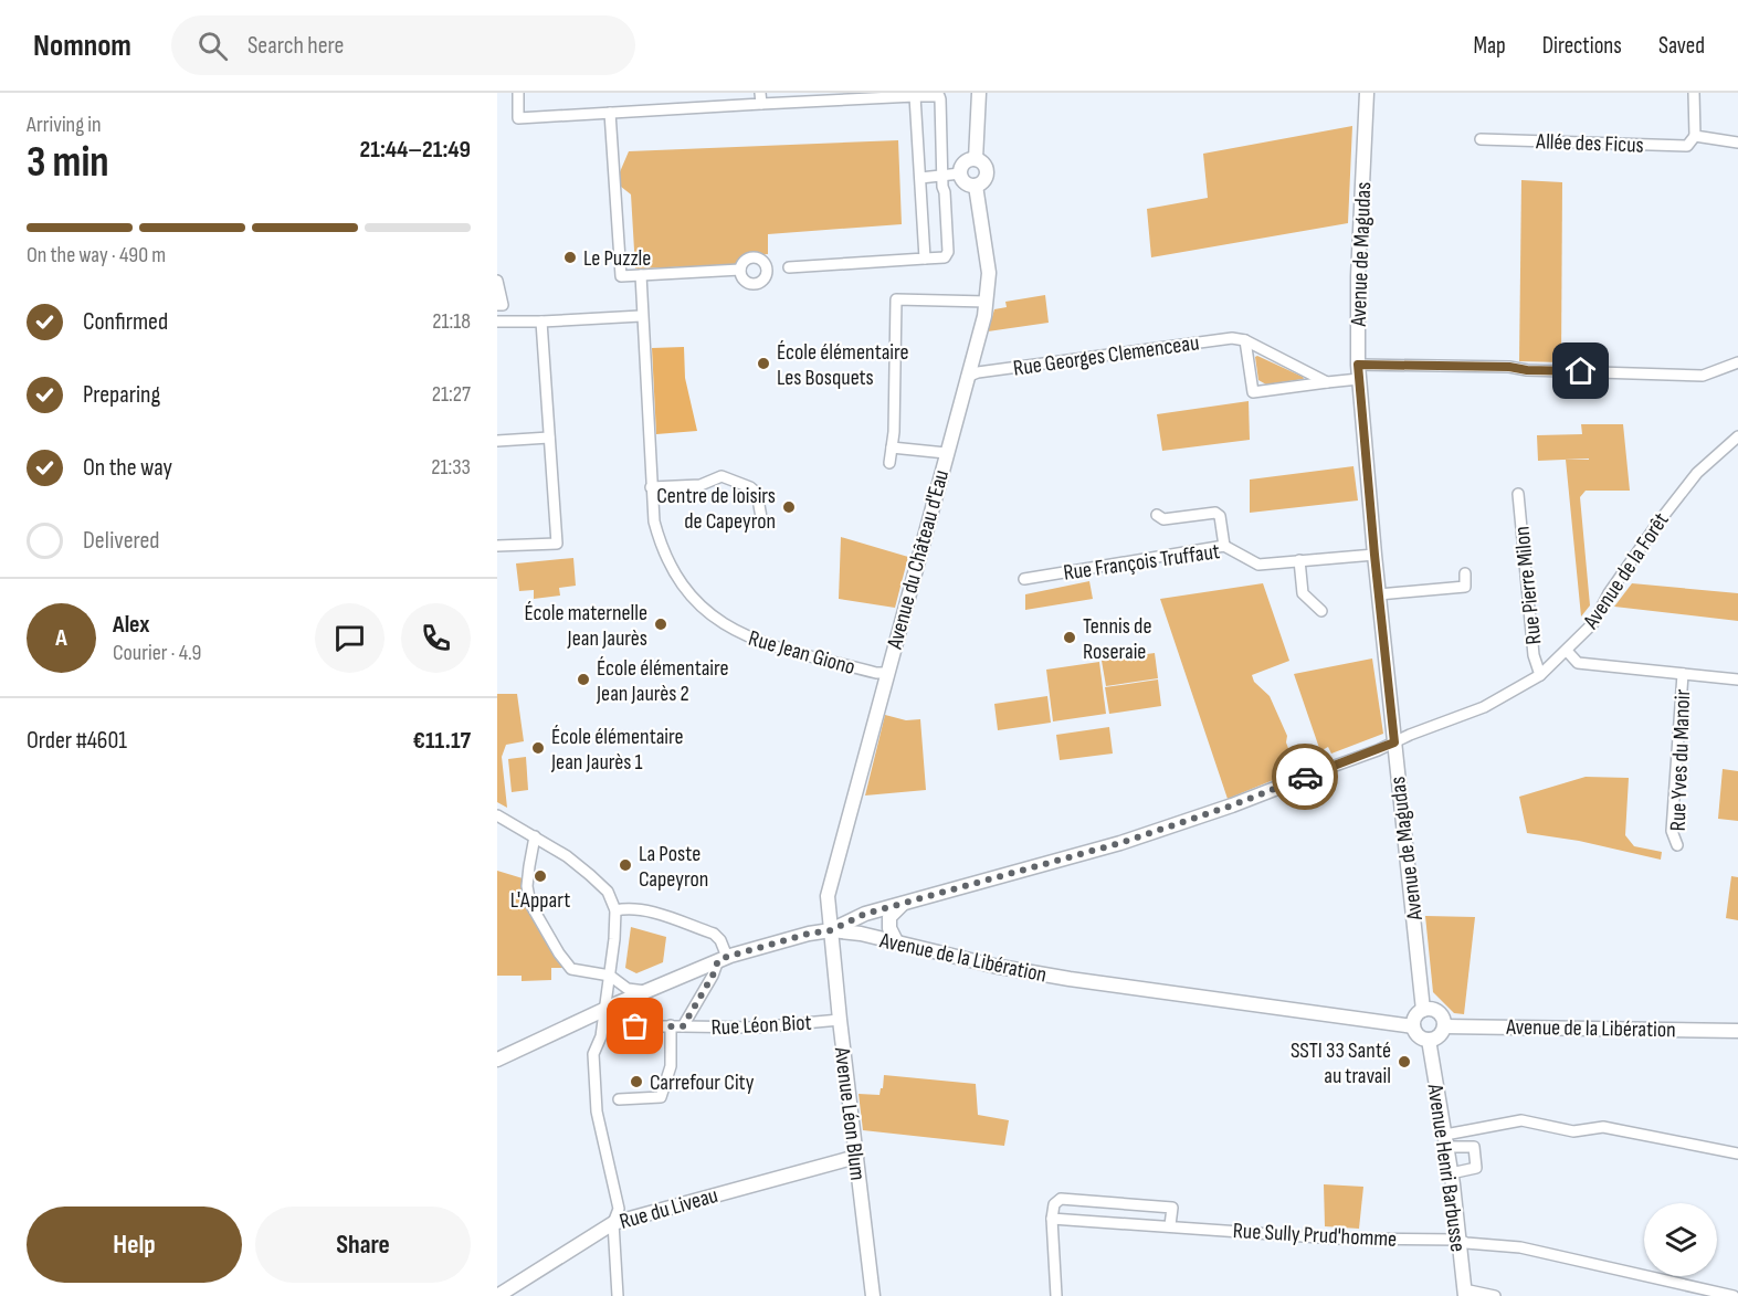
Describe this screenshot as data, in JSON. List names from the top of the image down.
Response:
{
  "streets": {
    "street": [
      "Allée des Ficus",
      "Avenue de Magudas",
      "Rue Georges Clemenceau",
      "Avenue du Château d'Eau",
      "Rue François Truffaut",
      "Avenue de la Forêt",
      "Rue Pierre Milon",
      "Rue Jean Giono",
      "Rue Yves du Manoir",
      "Avenue de la Libération",
      "Rue Léon Biot",
      "Avenue Léon Blum",
      "Avenue Henri Barbusse",
      "Rue du Liveau",
      "Rue Sully Prud'homme"
    ]
  },
  "crossings": [
    ["Avenue de Magudas", "Rue François Truffaut"],
    ["Avenue de Magudas", "Avenue de la Forêt"],
    ["Avenue de Magudas", "Avenue de la Libération"],
    ["Avenue de Magudas", "Avenue Henri Barbusse"],
    ["Rue Georges Clemenceau", "Avenue du Château d'Eau"],
    ["Avenue du Château d'Eau", "Avenue de la Forêt"],
    ["Avenue du Château d'Eau", "Rue Jean Giono"],
    ["Avenue du Château d'Eau", "Avenue de la Libération"],
    ["Avenue du Château d'Eau", "Avenue Léon Blum"],
    ["Avenue de la Forêt", "Rue Pierre Milon"],
    ["Avenue de la Forêt", "Avenue de la Libération"],
    ["Avenue de la Forêt", "Avenue Léon Blum"],
    ["Avenue de la Libération", "Rue Léon Biot"],
    ["Avenue de la Libération", "Avenue Léon Blum"],
    ["Avenue de la Libération", "Avenue Henri Barbusse"],
    ["Rue Léon Biot", "Avenue Léon Blum"],
    ["Avenue Léon Blum", "Rue du Liveau"],
    ["Avenue Henri Barbusse", "Rue Sully Prud'homme"]
  ],
  "places": [
    "Le Puzzle",
    "École élémentaire Les Bosquets",
    "Centre de loisirs de Capeyron",
    "École maternelle Jean Jaurès",
    "Tennis de Roseraie",
    "École élémentaire Jean Jaurès 2",
    "École élémentaire Jean Jaurès 1",
    "La Poste Capeyron",
    "L'Appart",
    "SSTI 33 Santé au travail",
    "Carrefour City"
  ],
  "page": {
    "header": "Nomnom",
    "search": "Search here",
    "nav": ["Map", "Directions", "Saved"],
    "heading": ["3 min", "Arriving in", "21:44–21:49"],
    "panel": [
      "Alex",
      "Courier · 4.9",
      "Order #4601",
      "€11.17"
    ],
    "bar": "On the way · 490 m",
    "list": [
      ["Confirmed", "21:18"],
      ["Preparing", "21:27"],
      ["On the way", "21:33"],
      "Delivered"
    ],
    "round": "A",
    "buttons": ["Help", "Share"]
  }
}
